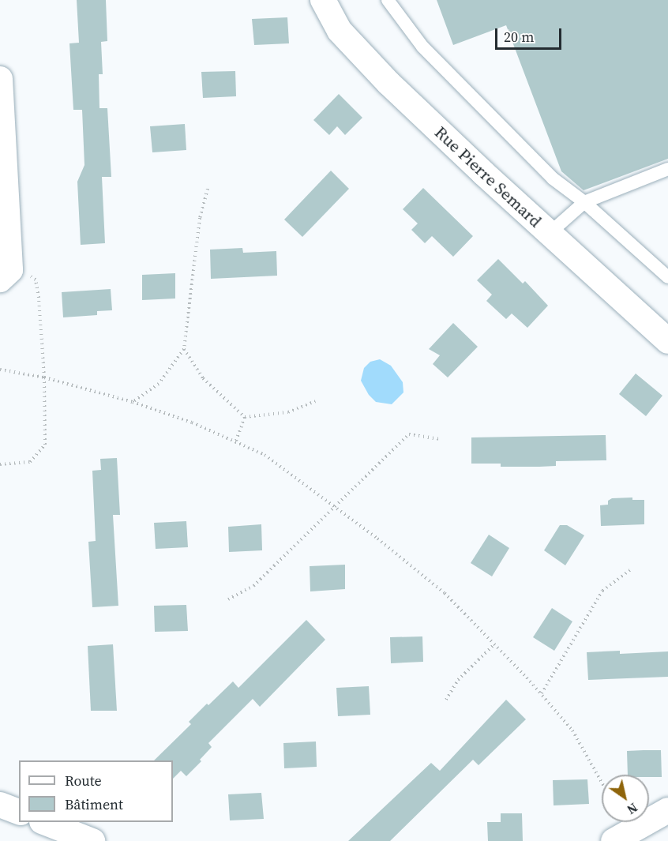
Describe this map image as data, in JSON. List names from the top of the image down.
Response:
{
  "streets": {
    "street": ["Rue Pierre Semard"]
  },
  "legend": ["Route", "Bâtiment"],
  "scale_bar": "20 m",
  "north": "bottom right"
}
